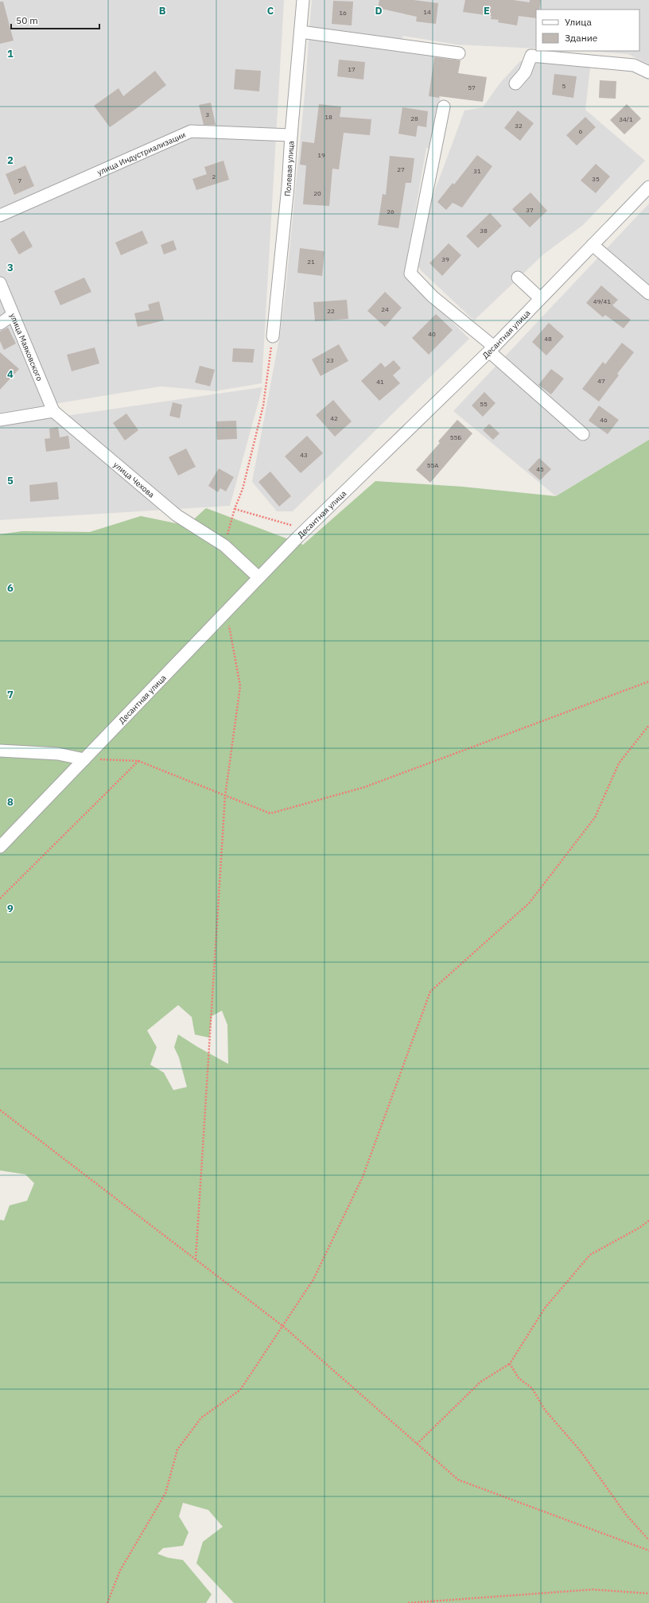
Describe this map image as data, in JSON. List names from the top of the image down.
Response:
{
  "streets": {
    "street": [
      "улица Индустриализации",
      "Полевая улица",
      "Десантная улица",
      "улица Маяковского",
      "улица Чехова"
    ]
  },
  "crossings": [
    ["улица Индустриализации", "Полевая улица"],
    ["Десантная улица", "улица Чехова"],
    ["улица Маяковского", "улица Чехова"]
  ],
  "house_numbers": [
    "14",
    "16",
    "17",
    "5",
    "57",
    "3",
    "18",
    "28",
    "34/1",
    "32",
    "6",
    "19",
    "27",
    "31",
    "2",
    "35",
    "7",
    "20",
    "37",
    "26",
    "38",
    "39",
    "21",
    "49/41",
    "24",
    "22",
    "40",
    "48",
    "23",
    "47",
    "41",
    "55",
    "42",
    "46",
    "55Б",
    "43",
    "55А",
    "45"
  ],
  "legend": ["Улица", "Здание"],
  "scale_bar": "50 m",
  "grid": {
    "columns": [
      "B",
      "C",
      "D",
      "E"
    ],
    "rows": [
      "1",
      "2",
      "3",
      "4",
      "5",
      "6",
      "7",
      "8",
      "9"
    ]
  }
}
